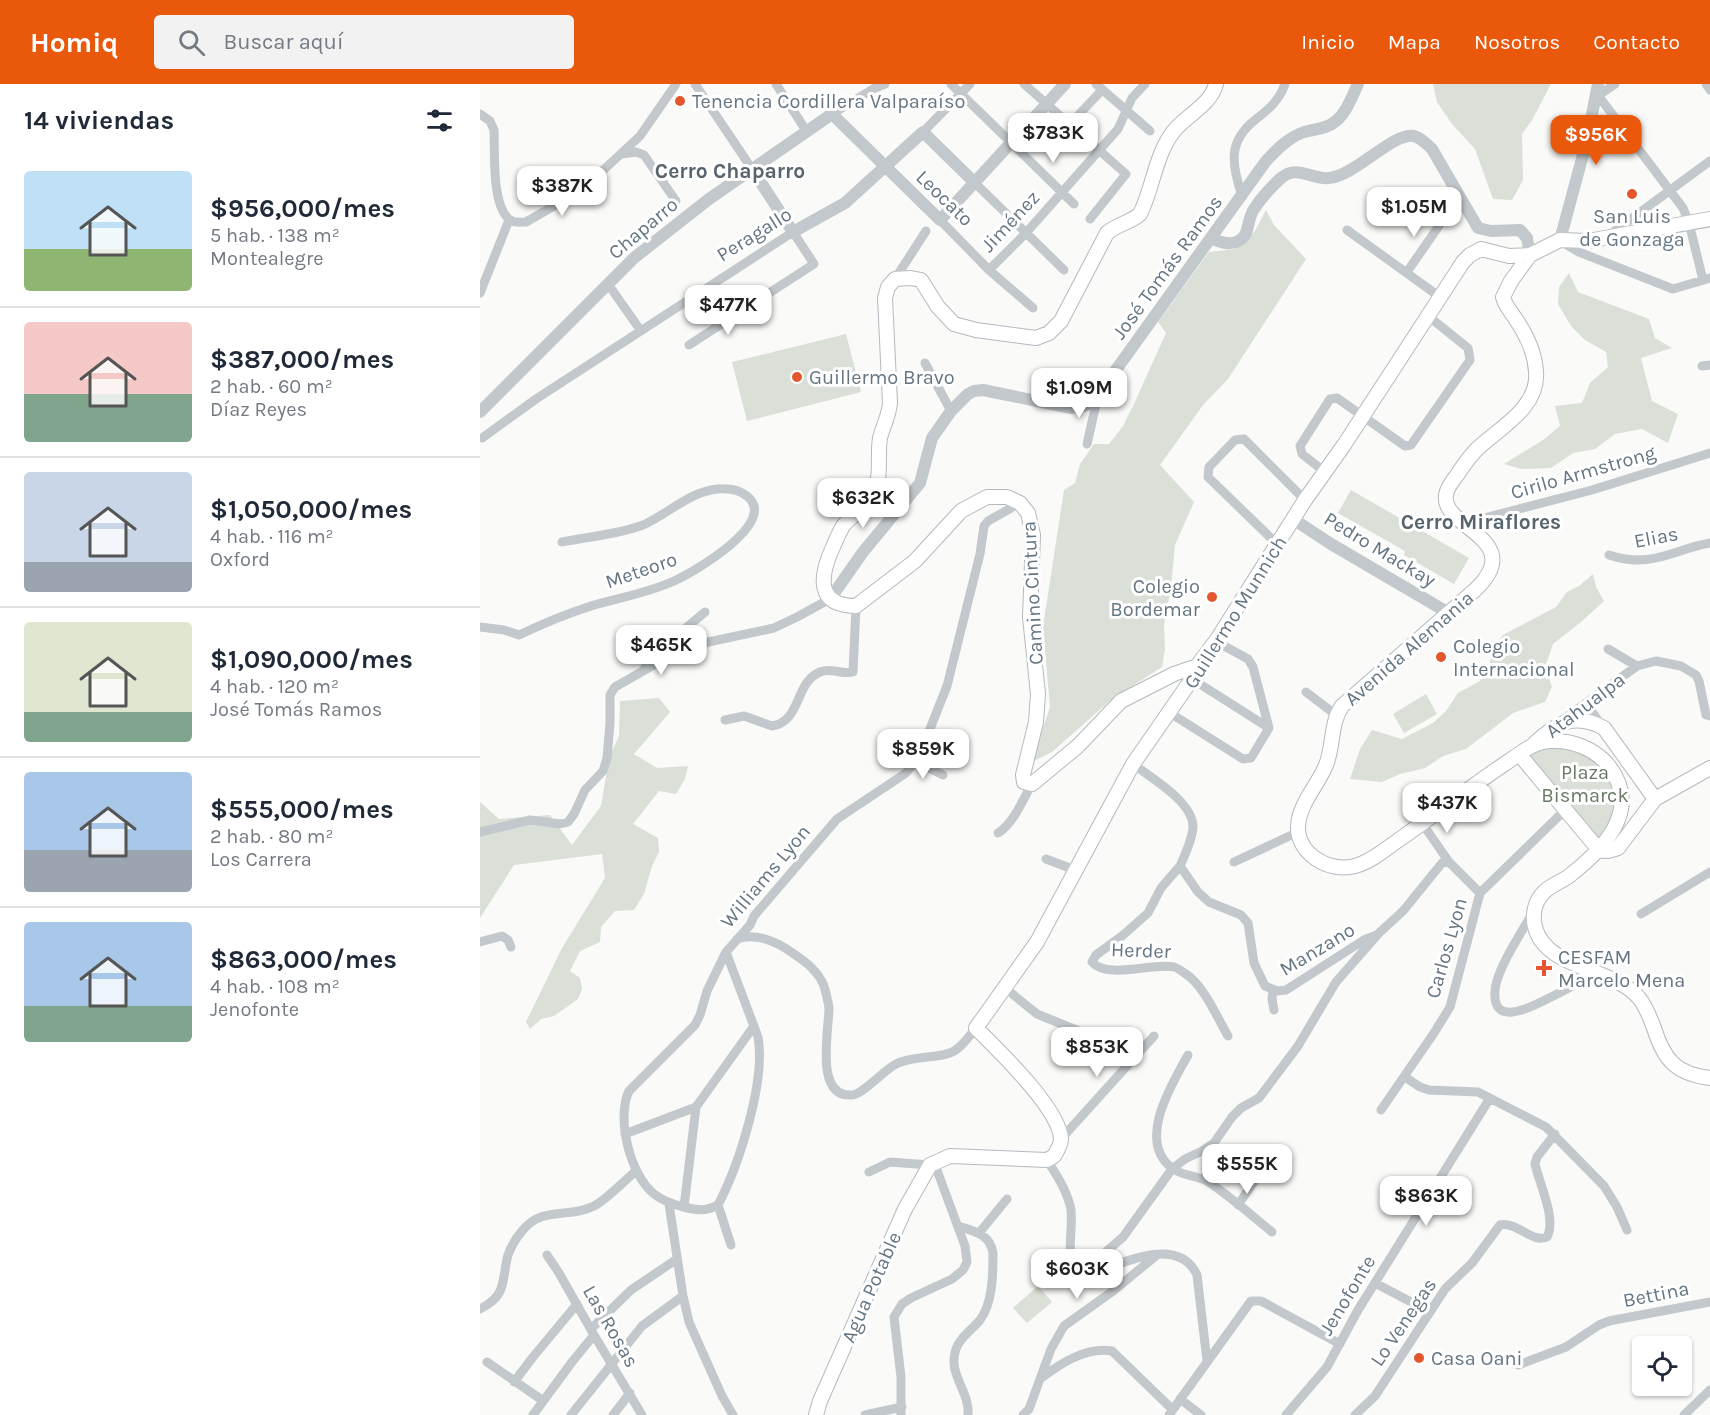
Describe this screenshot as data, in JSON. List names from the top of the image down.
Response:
{
  "streets": {
    "main road": [
      "Camino Cintura",
      "Guillermo Munnich",
      "Avenida Alemania",
      "Atahualpa",
      "Agua Potable"
    ],
    "street": [
      "Leocato",
      "Jiménez",
      "Chaparro",
      "Peragallo",
      "José Tomás Ramos",
      "Cirilo Armstrong",
      "Elias",
      "Pedro Mackay",
      "Meteoro",
      "Williams Lyon",
      "Carlos Lyon",
      "Manzano",
      "Herder",
      "Bettina",
      "Jenofonte",
      "Lo Venegas",
      "Las Rosas"
    ]
  },
  "crossings": [
    ["Leocato", "Jiménez"],
    ["Leocato", "Chaparro"],
    ["Leocato", "Peragallo"],
    ["Cirilo Armstrong", "Avenida Alemania"],
    ["Pedro Mackay", "Guillermo Munnich"],
    ["Pedro Mackay", "Avenida Alemania"],
    ["Camino Cintura", "Williams Lyon"],
    ["Guillermo Munnich", "Avenida Alemania"],
    ["Manzano", "Herder"]
  ],
  "districts": ["Cerro Chaparro", "Cerro Miraflores"],
  "parks": ["Plaza Bismarck"],
  "places": {
    "other": [
      "Tenencia Cordillera Valparaíso",
      "San Luis de Gonzaga",
      "Guillermo Bravo",
      "Colegio Bordemar",
      "Colegio Internacional",
      "Casa Oani"
    ],
    "health": ["CESFAM Marcelo Mena"]
  },
  "page": {
    "header": "Homiq",
    "search": "Buscar aquí",
    "nav": [
      "Inicio",
      "Mapa",
      "Nosotros",
      "Contacto"
    ],
    "heading": "14 viviendas",
    "price": [
      "$783K",
      "$956K",
      "$387K",
      "$1.05M",
      "$477K",
      "$1.09M",
      "$632K",
      "$465K",
      "$859K",
      "$437K",
      "$853K",
      "$555K",
      "$863K",
      "$603K"
    ],
    "list": [
      {
        "name": "$956,000/mes",
        "note": "5 hab. · 138 m² · Montealegre"
      },
      {
        "name": "$387,000/mes",
        "note": "2 hab. · 60 m² · Díaz Reyes"
      },
      {
        "name": "$1,050,000/mes",
        "note": "4 hab. · 116 m² · Oxford"
      },
      {
        "name": "$1,090,000/mes",
        "note": "4 hab. · 120 m² · José Tomás Ramos"
      },
      {
        "name": "$555,000/mes",
        "note": "2 hab. · 80 m² · Los Carrera"
      },
      {
        "name": "$863,000/mes",
        "note": "4 hab. · 108 m² · Jenofonte"
      }
    ]
  }
}
